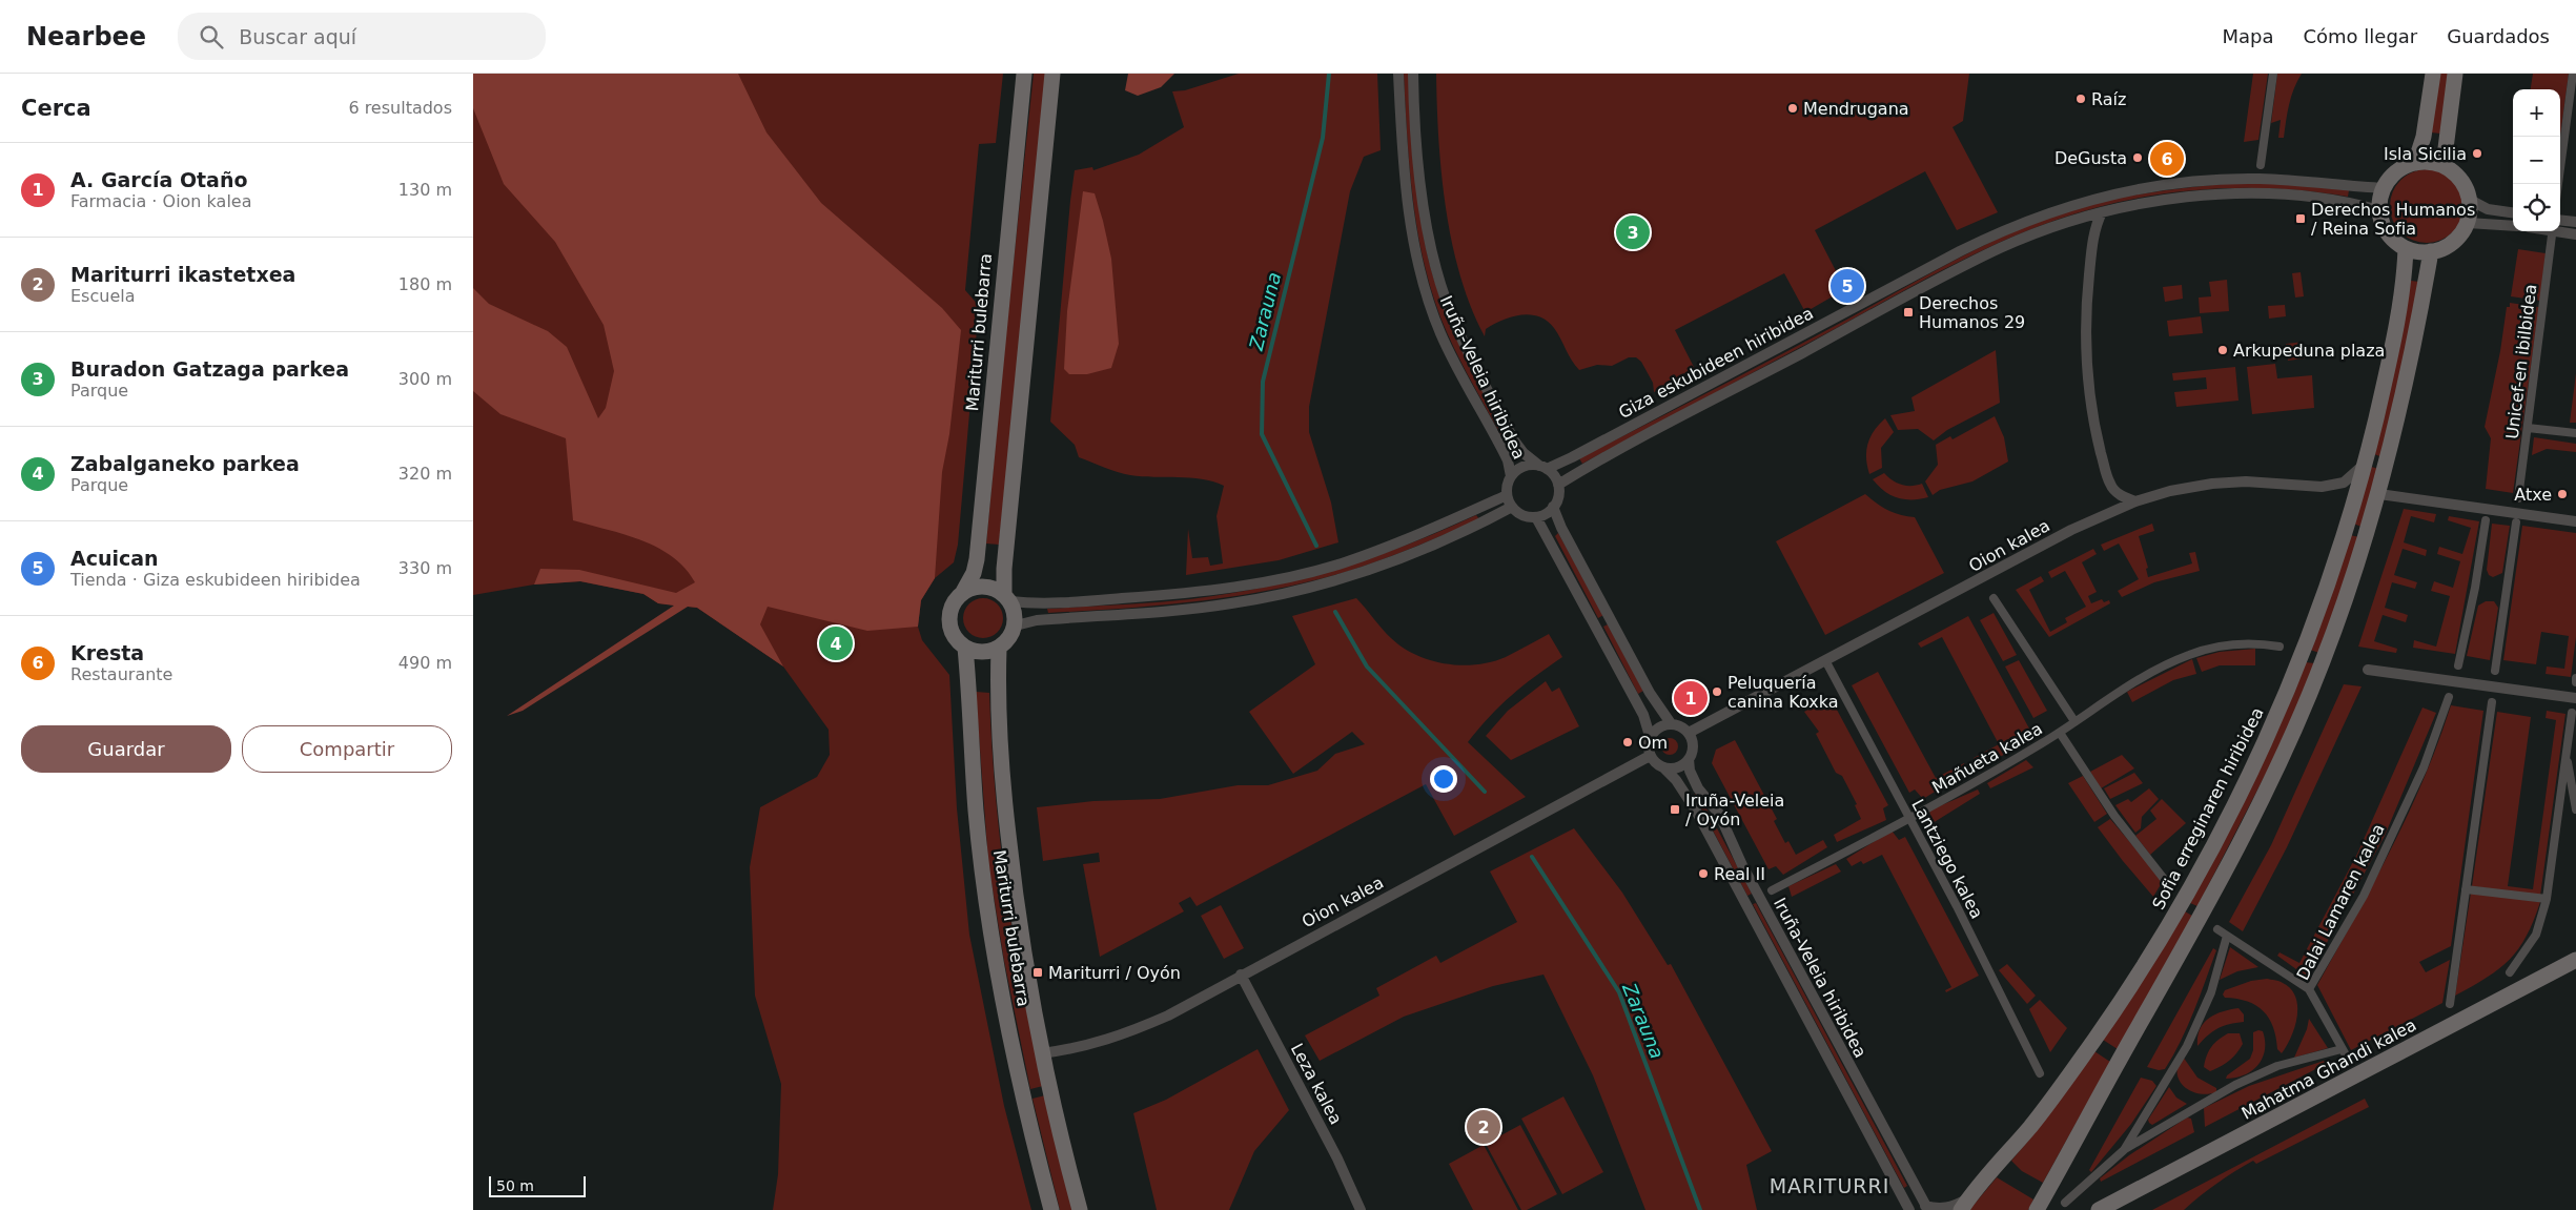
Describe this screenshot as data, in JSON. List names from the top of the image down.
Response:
{
  "streets": {
    "main road": ["Mariturri bulebarra", "Sofia erreginaren hiribidea", "Mahatma Ghandi kalea"],
    "street": [
      "Unicef-en ibilbidea",
      "Giza eskubideen hiribidea",
      "Iruña-Veleia hiribidea",
      "Oion kalea",
      "Mañueta kalea",
      "Lantziego kalea",
      "Dalai Lamaren kalea",
      "Leza kalea"
    ]
  },
  "crossings": [
    ["Mariturri bulebarra", "Oion kalea"],
    ["Giza eskubideen hiribidea", "Iruña-Veleia hiribidea"],
    ["Giza eskubideen hiribidea", "Sofia erreginaren hiribidea"],
    ["Iruña-Veleia hiribidea", "Oion kalea"],
    ["Oion kalea", "Sofia erreginaren hiribidea"],
    ["Oion kalea", "Lantziego kalea"],
    ["Oion kalea", "Leza kalea"],
    ["Mañueta kalea", "Lantziego kalea"]
  ],
  "districts": ["MARITURRI"],
  "water": ["Zarauna"],
  "places": {
    "other": [
      "Raíz",
      "Mendrugana",
      "Isla Sicilia",
      "DeGusta",
      "Arkupeduna plaza",
      "Atxe",
      "Peluquería canina Koxka",
      "Om",
      "Real II"
    ],
    "transit": [
      "Derechos Humanos / Reina Sofia",
      "Derechos Humanos 29",
      "Iruña-Veleia / Oyón",
      "Mariturri / Oyón"
    ]
  },
  "scale_bar": "50 m",
  "page": {
    "header": "Nearbee",
    "search": "Buscar aquí",
    "nav": ["Mapa", "Cómo llegar", "Guardados"],
    "heading": ["Cerca", "6 resultados"],
    "map_buttons": ["+", "−"],
    "pins": [
      "6",
      "3",
      "5",
      "4",
      "1",
      "2"
    ],
    "list": [
      {
        "mark": "1",
        "name": "A. García Otaño",
        "note": "Farmacia · Oion kalea",
        "value": "130 m"
      },
      {
        "mark": "2",
        "name": "Mariturri ikastetxea",
        "note": "Escuela",
        "value": "180 m"
      },
      {
        "mark": "3",
        "name": "Buradon Gatzaga parkea",
        "note": "Parque",
        "value": "300 m"
      },
      {
        "mark": "4",
        "name": "Zabalganeko parkea",
        "note": "Parque",
        "value": "320 m"
      },
      {
        "mark": "5",
        "name": "Acuican",
        "note": "Tienda · Giza eskubideen hiribidea",
        "value": "330 m"
      },
      {
        "mark": "6",
        "name": "Kresta",
        "note": "Restaurante",
        "value": "490 m"
      }
    ],
    "buttons": ["Guardar", "Compartir"],
    "scale": "50 m"
  }
}
